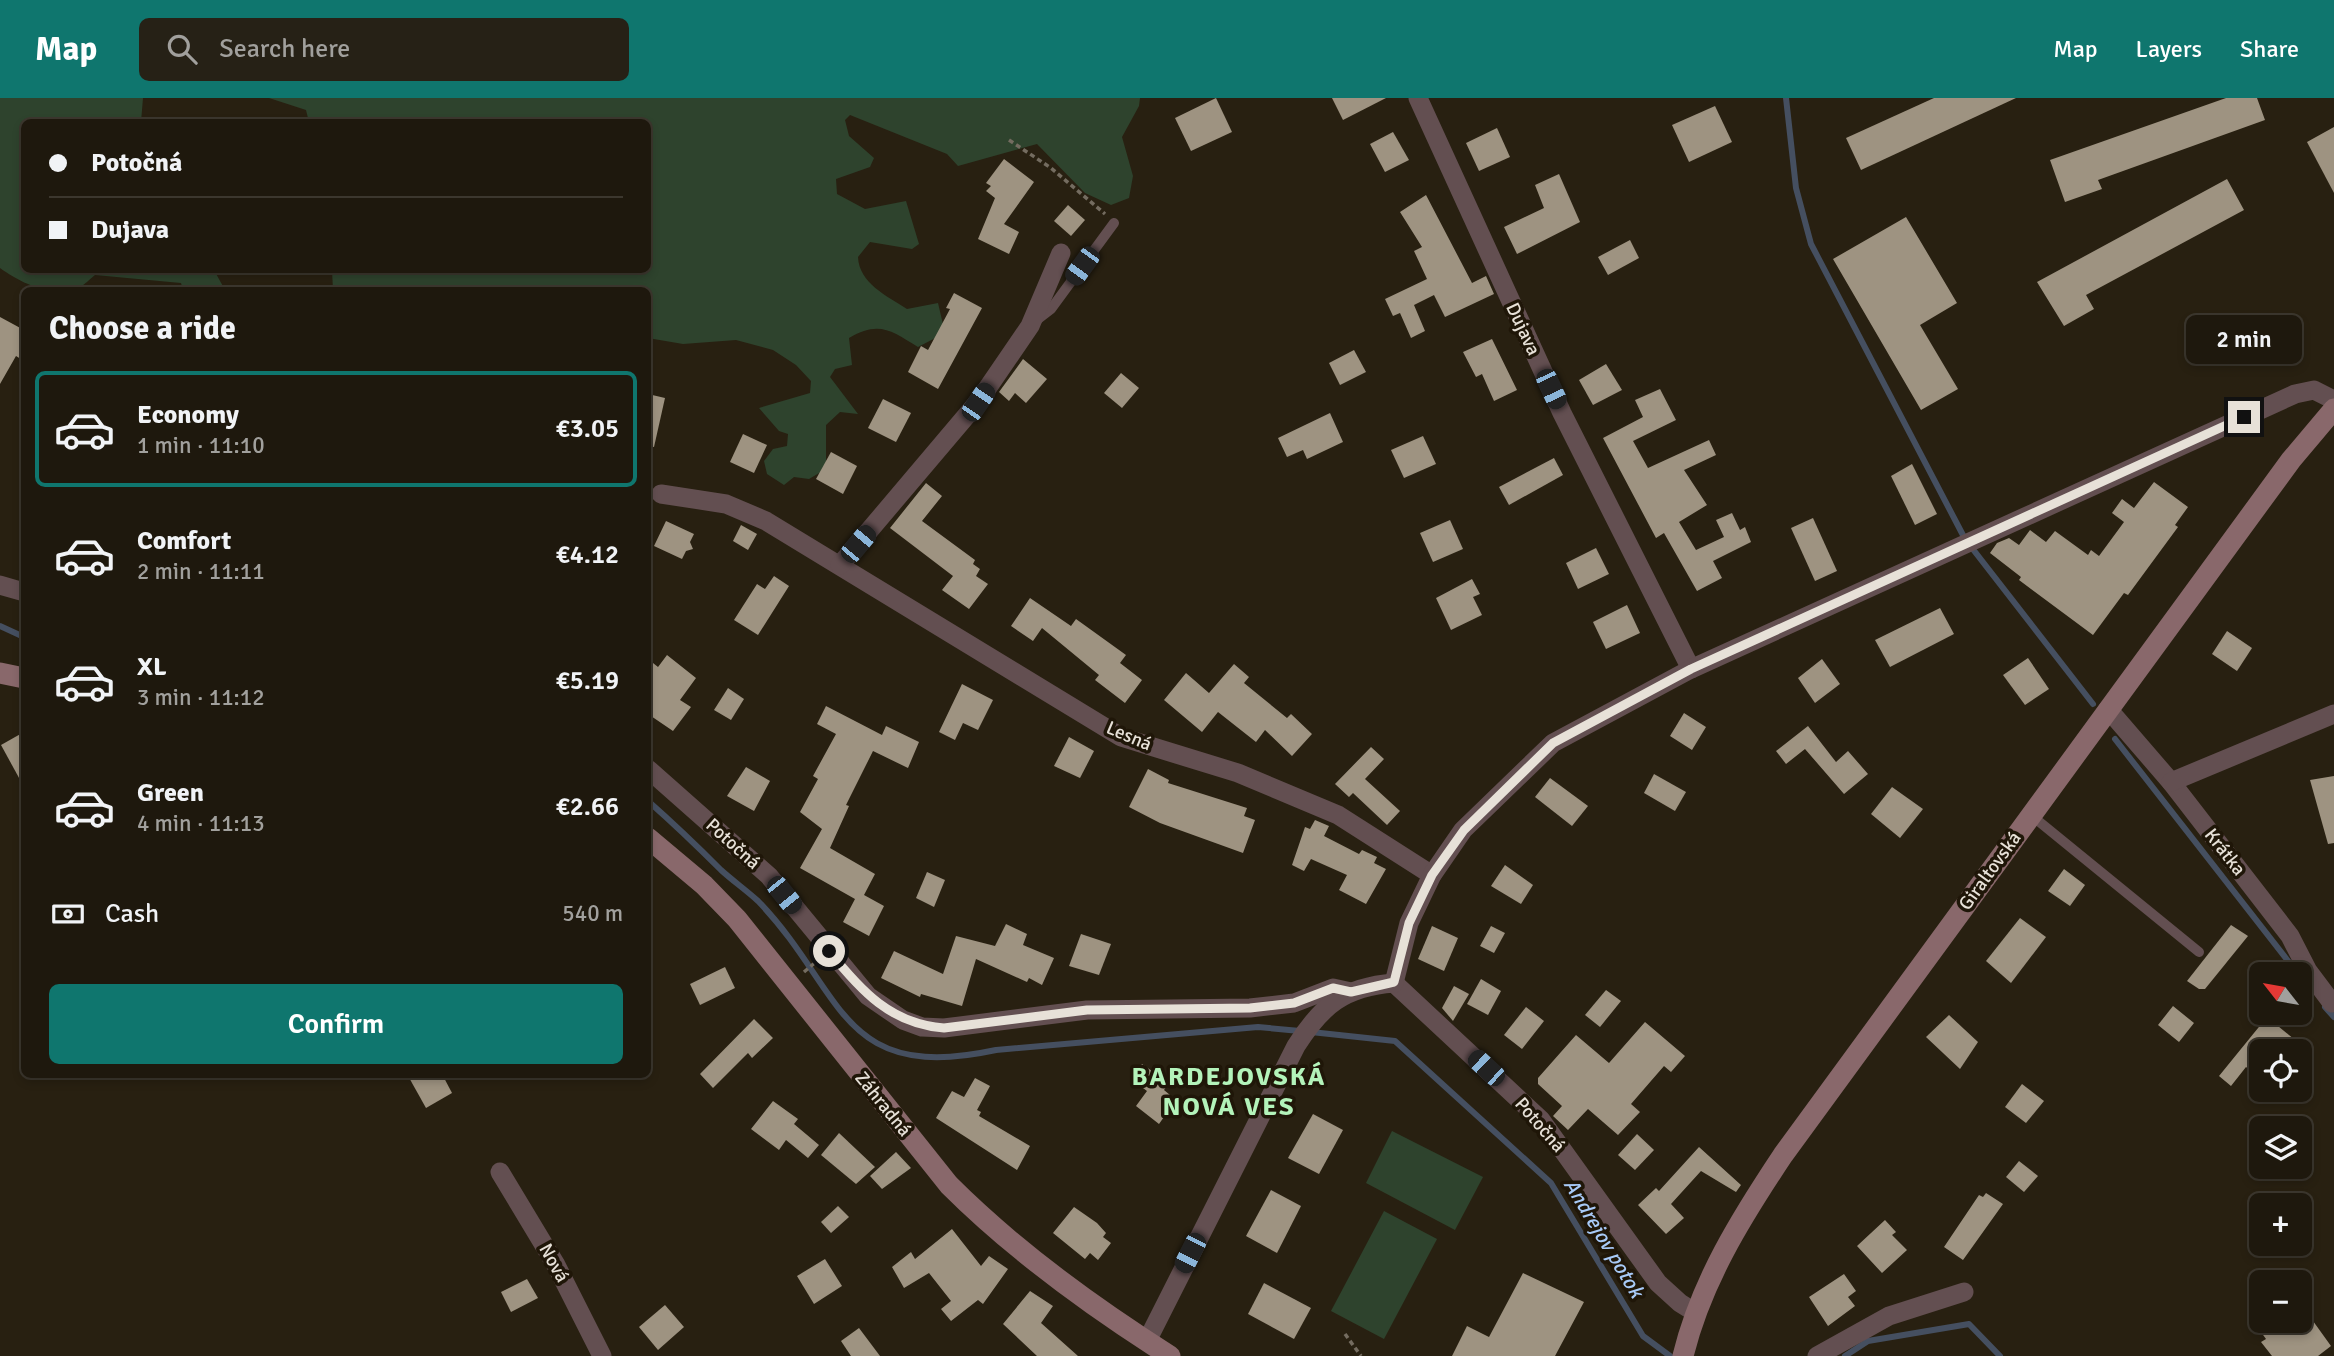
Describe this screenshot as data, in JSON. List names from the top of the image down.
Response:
{
  "streets": {
    "street": [
      "Dujava",
      "Lesná",
      "Potočná",
      "Krátka",
      "Giraltovská",
      "Záhradná",
      "Nová"
    ]
  },
  "crossings": [
    ["Potočná", "Giraltovská"],
    ["Krátka", "Giraltovská"]
  ],
  "districts": ["BARDEJOVSKÁ NOVÁ VES"],
  "water": ["Andrejov potok"],
  "north": "top left",
  "page": {
    "header": "Map",
    "search": "Search here",
    "nav": ["Map", "Layers", "Share"],
    "banner": ["Potočná", "Dujava"],
    "heading": "Choose a ride",
    "bubble": "2 min",
    "list": [
      {
        "name": "Economy",
        "note": "1 min · 11:10",
        "value": "€3.05"
      },
      {
        "name": "Comfort",
        "note": "2 min · 11:11",
        "value": "€4.12"
      },
      {
        "name": "XL",
        "note": "3 min · 11:12",
        "value": "€5.19"
      },
      {
        "name": "Green",
        "note": "4 min · 11:13",
        "value": "€2.66"
      }
    ],
    "pay": ["Cash", "540 m"],
    "map_buttons": ["+", "−"],
    "buttons": "Confirm"
  }
}
